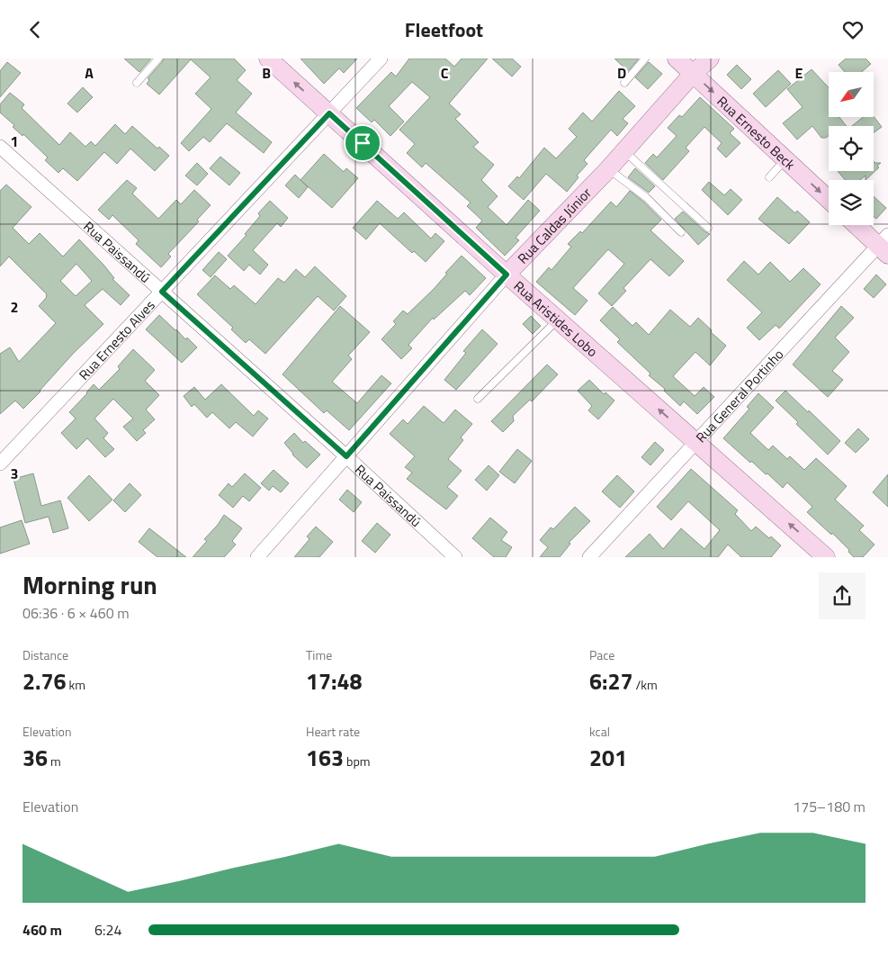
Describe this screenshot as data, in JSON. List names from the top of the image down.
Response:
{
  "streets": {
    "street": [
      "Rua Ernesto Beck",
      "Rua Caldas Júnior",
      "Rua Paissandú",
      "Rua Aristides Lobo",
      "Rua Ernesto Alves",
      "Rua General Portinho"
    ]
  },
  "crossings": [
    ["Rua Ernesto Beck", "Rua Caldas Júnior"],
    ["Rua Caldas Júnior", "Rua Paissandú"],
    ["Rua Caldas Júnior", "Rua Aristides Lobo"],
    ["Rua Paissandú", "Rua Ernesto Alves"],
    ["Rua Aristides Lobo", "Rua Ernesto Alves"],
    ["Rua Aristides Lobo", "Rua General Portinho"]
  ],
  "one_way": ["Rua Ernesto Beck", "Rua Aristides Lobo"],
  "north": "bottom left",
  "page": {
    "header": "Fleetfoot",
    "heading": ["Morning run", "06:36 · 6 × 460 m"],
    "stats": [
      ["Distance", "2.76 km"],
      ["Time", "17:48"],
      ["Pace", "6:27 /km"],
      ["Elevation", "36 m"],
      ["Heart rate", "163 bpm"],
      ["kcal", "201"]
    ],
    "chart": ["Elevation", "175–180 m"],
    "list": [
      {
        "name": "460 m",
        "note": "6:24"
      }
    ]
  },
  "grid": {
    "columns": [
      "A",
      "B",
      "C",
      "D",
      "E"
    ],
    "rows": ["1", "2", "3"]
  }
}
